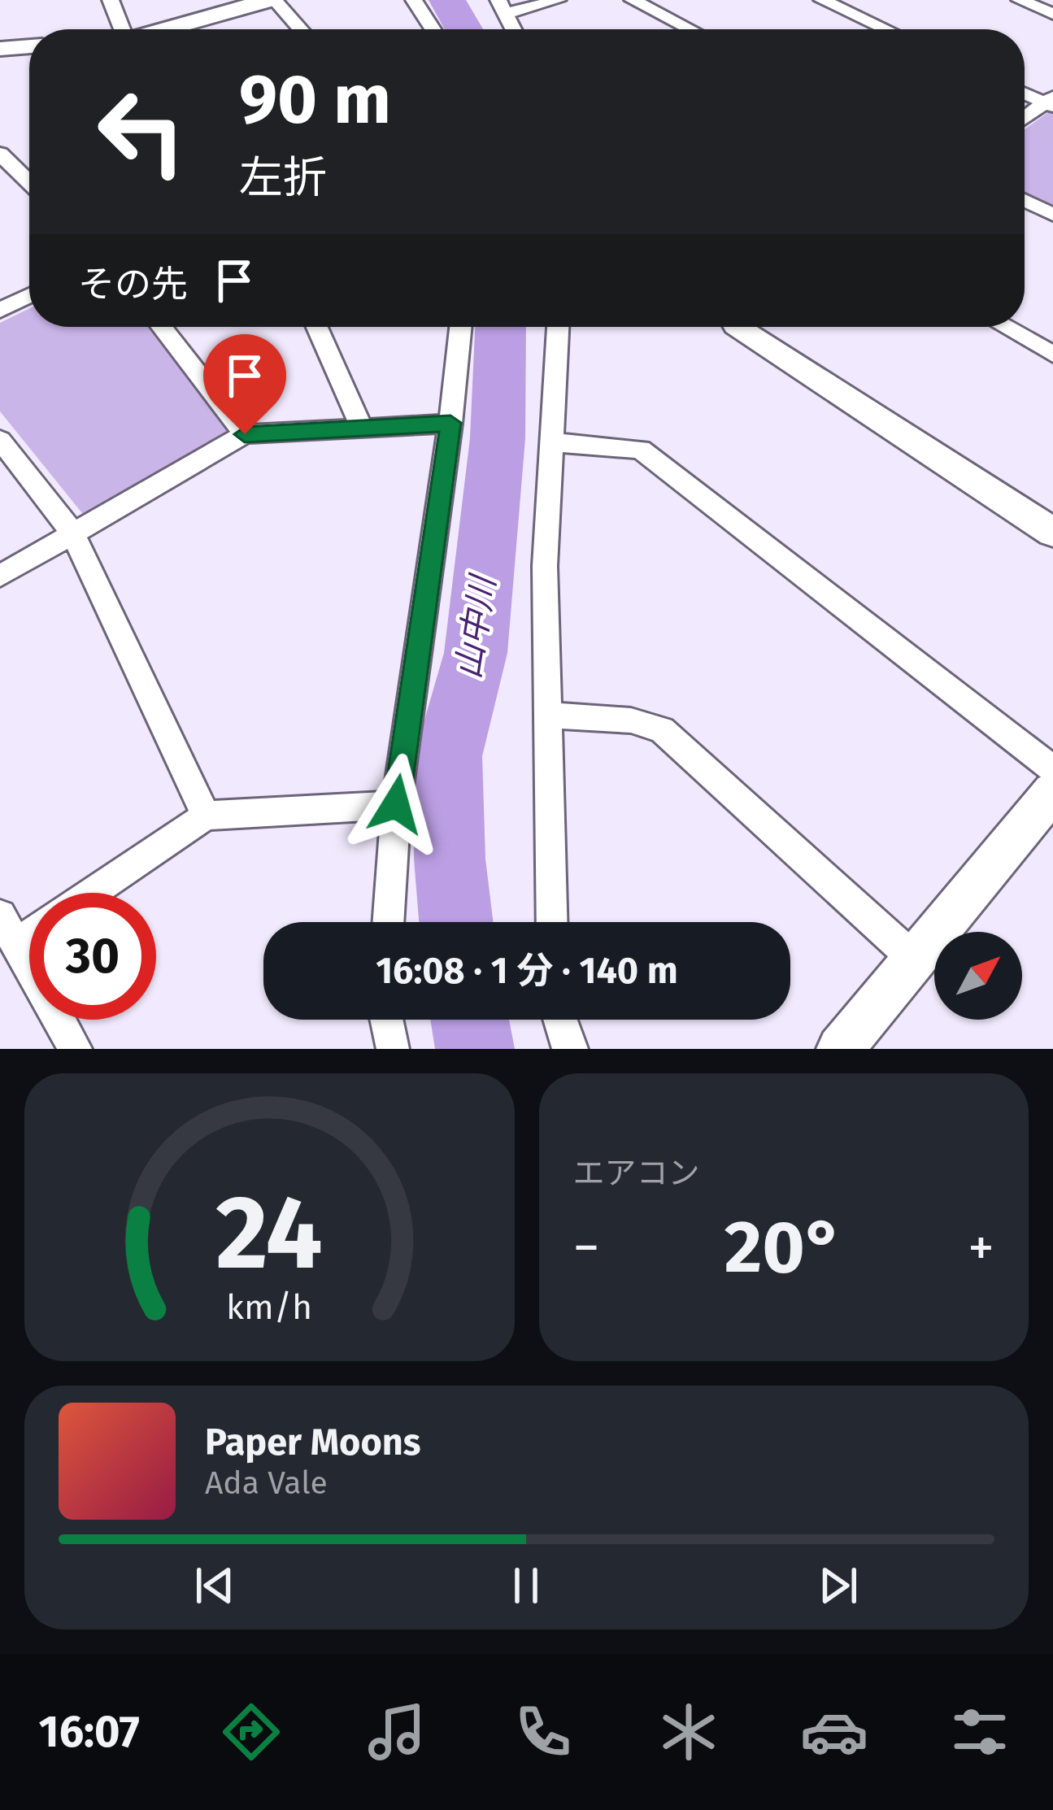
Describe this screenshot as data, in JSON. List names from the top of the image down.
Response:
{
  "water": ["山中川"],
  "north": "top right",
  "page": {
    "turn": ["90 m", "左折"],
    "then": "その先",
    "limit": "30",
    "trip": "16:08 · 1 分 · 140 m",
    "tile": "エアコン",
    "heat": ["−", "20°", "+"],
    "song": ["Paper Moons", "Ada Vale"],
    "tabs": "16:07",
    "gauge": ["24", "km/h"]
  }
}
